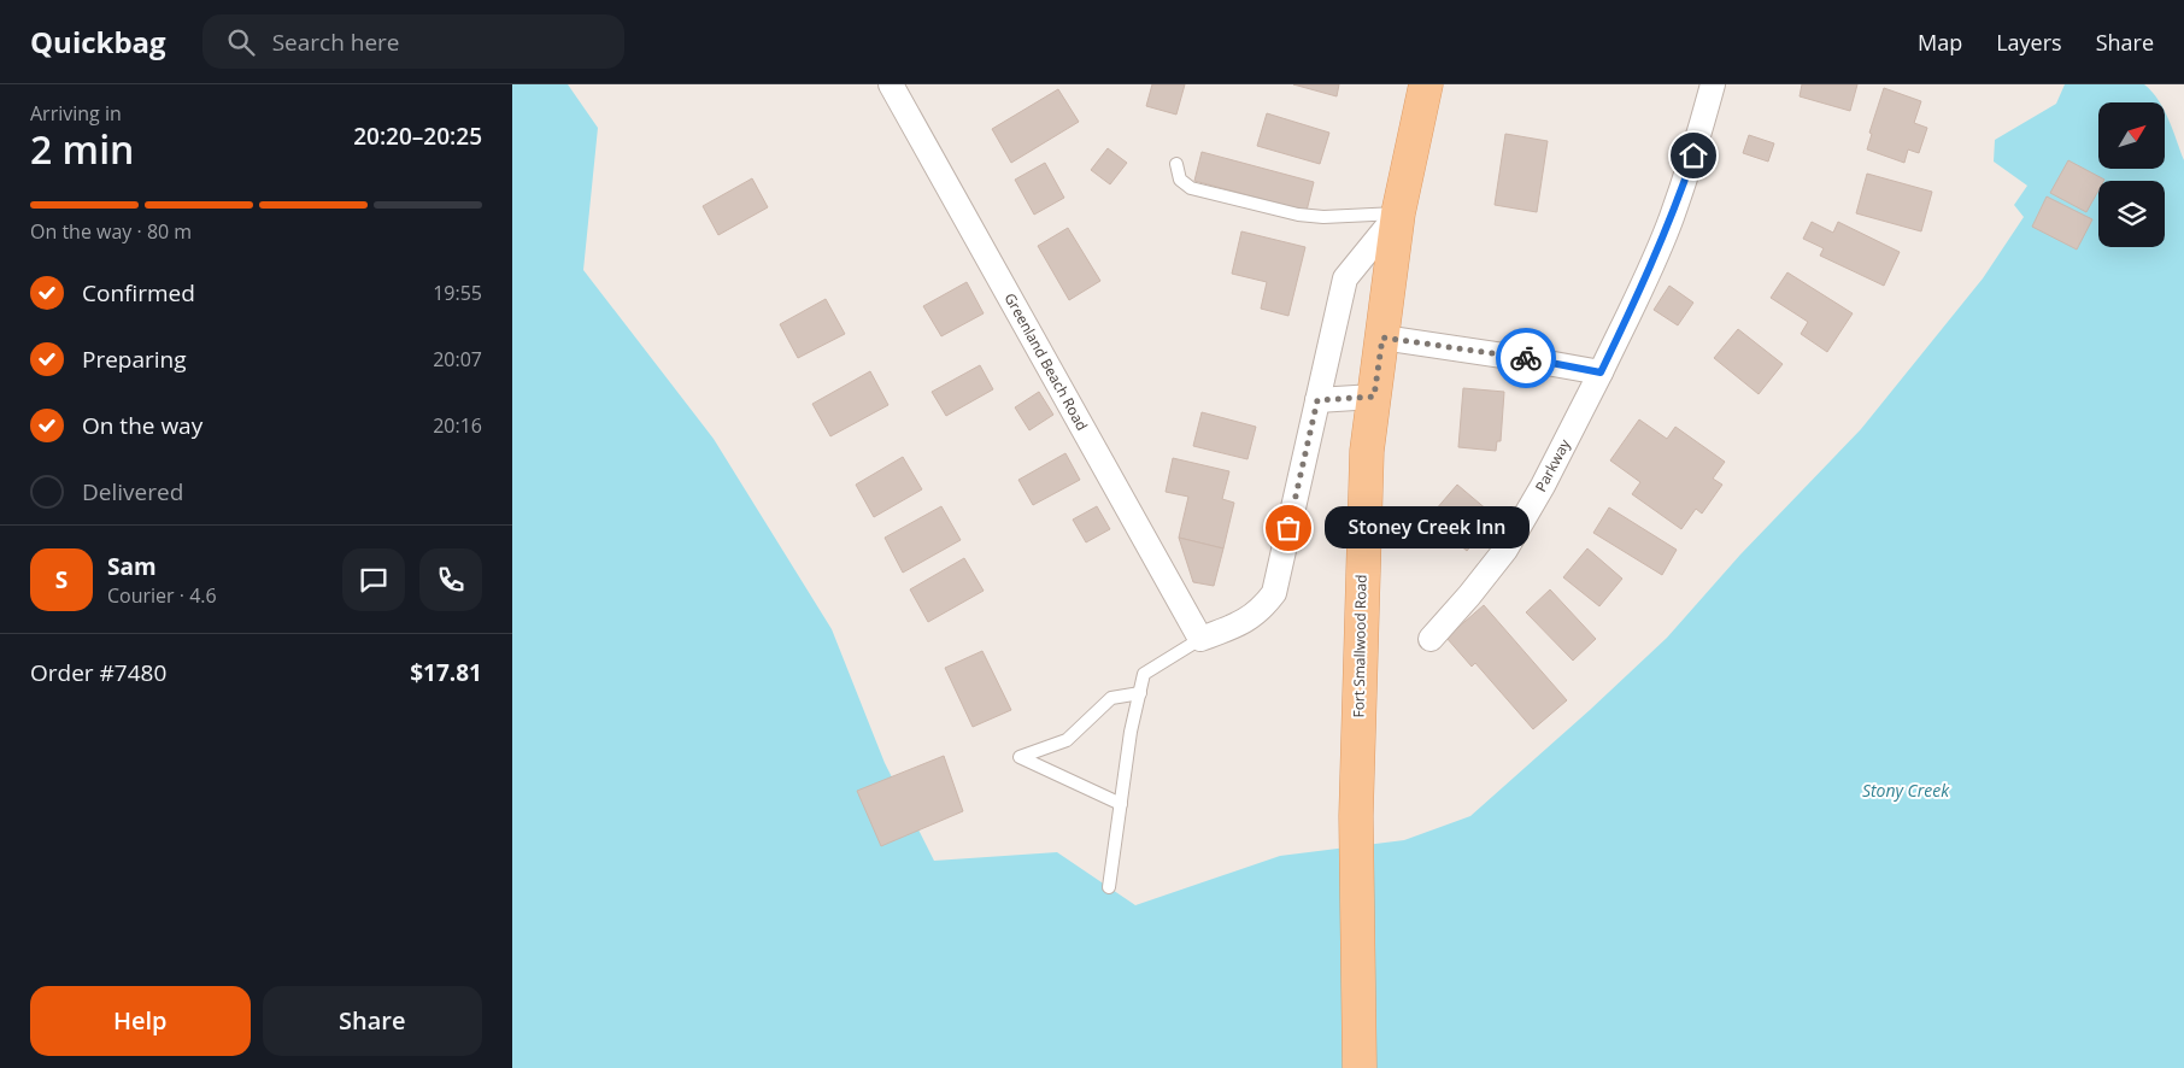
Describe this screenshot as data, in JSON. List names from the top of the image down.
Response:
{
  "streets": {
    "main road": ["Fort Smallwood Road"],
    "street": ["Greenland Beach Road", "Parkway"]
  },
  "water": ["Stony Creek"],
  "places": ["Stoney Creek Inn"],
  "north": "top right",
  "page": {
    "header": "Quickbag",
    "search": "Search here",
    "nav": ["Map", "Layers", "Share"],
    "heading": ["2 min", "Arriving in", "20:20–20:25"],
    "panel": [
      "Sam",
      "Courier · 4.6",
      "Order #7480",
      "$17.81"
    ],
    "bar": "On the way · 80 m",
    "list": [
      ["Confirmed", "19:55"],
      ["Preparing", "20:07"],
      ["On the way", "20:16"],
      "Delivered"
    ],
    "bubble": "Stoney Creek Inn",
    "round": "S",
    "buttons": ["Help", "Share"]
  }
}
